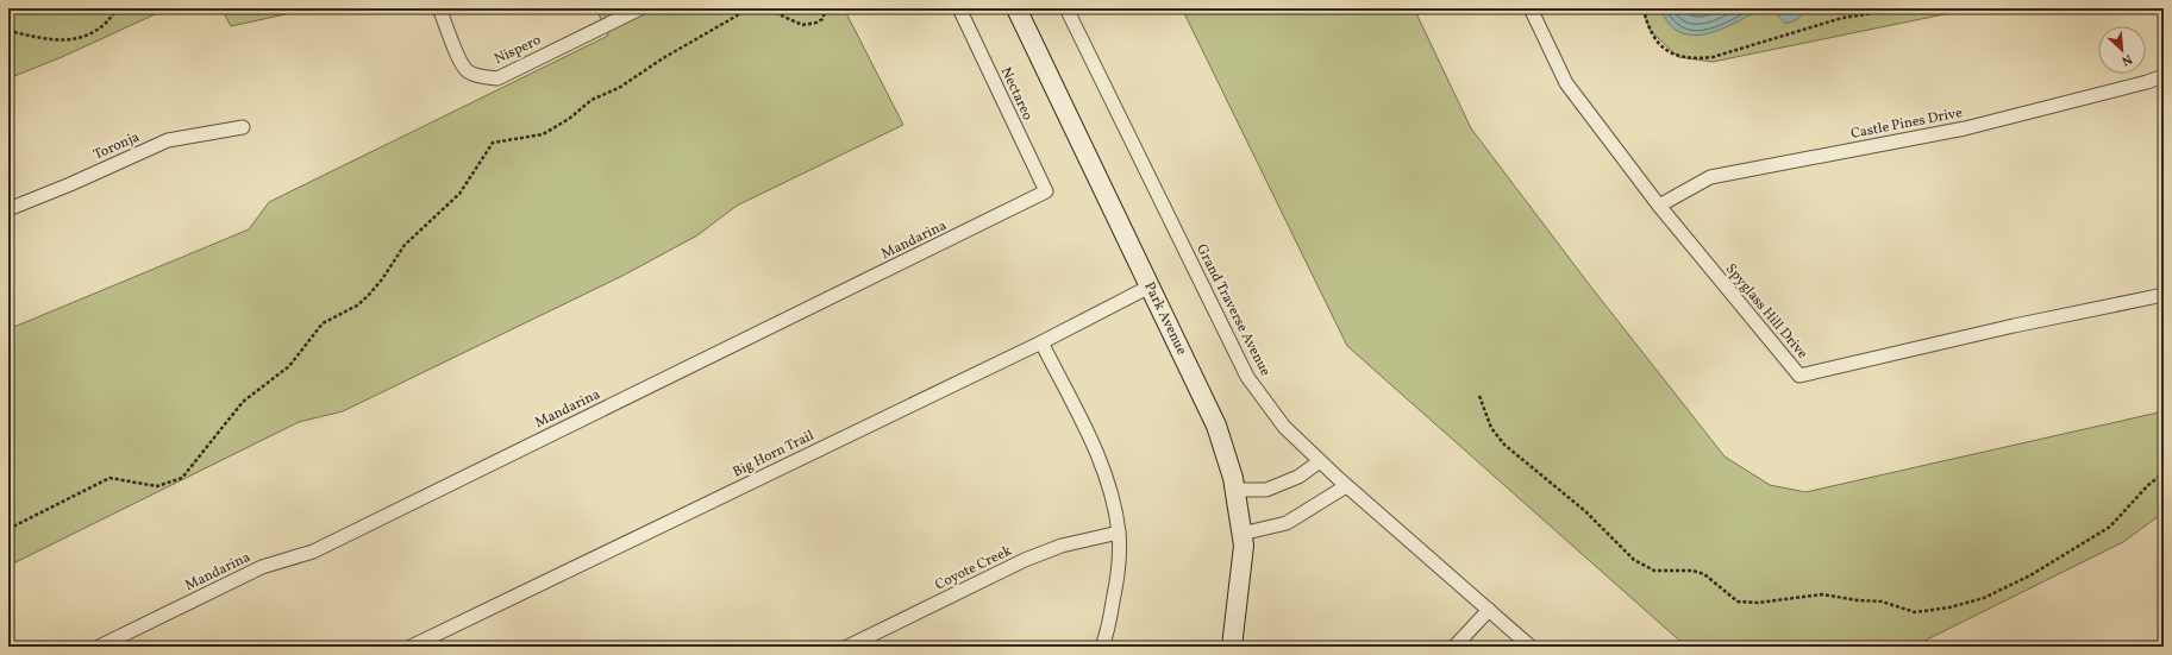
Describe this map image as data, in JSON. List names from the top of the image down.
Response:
{
  "streets": {
    "street": [
      "Nispero",
      "Nectareo",
      "Castle Pines Drive",
      "Toronja",
      "Mandarina",
      "Grand Traverse Avenue",
      "Spyglass Hill Drive",
      "Park Avenue",
      "Big Horn Trail",
      "Coyote Creek"
    ]
  },
  "crossings": [
    ["Nectareo", "Mandarina"],
    ["Castle Pines Drive", "Spyglass Hill Drive"],
    ["Park Avenue", "Big Horn Trail"]
  ],
  "north": "bottom right"
}
